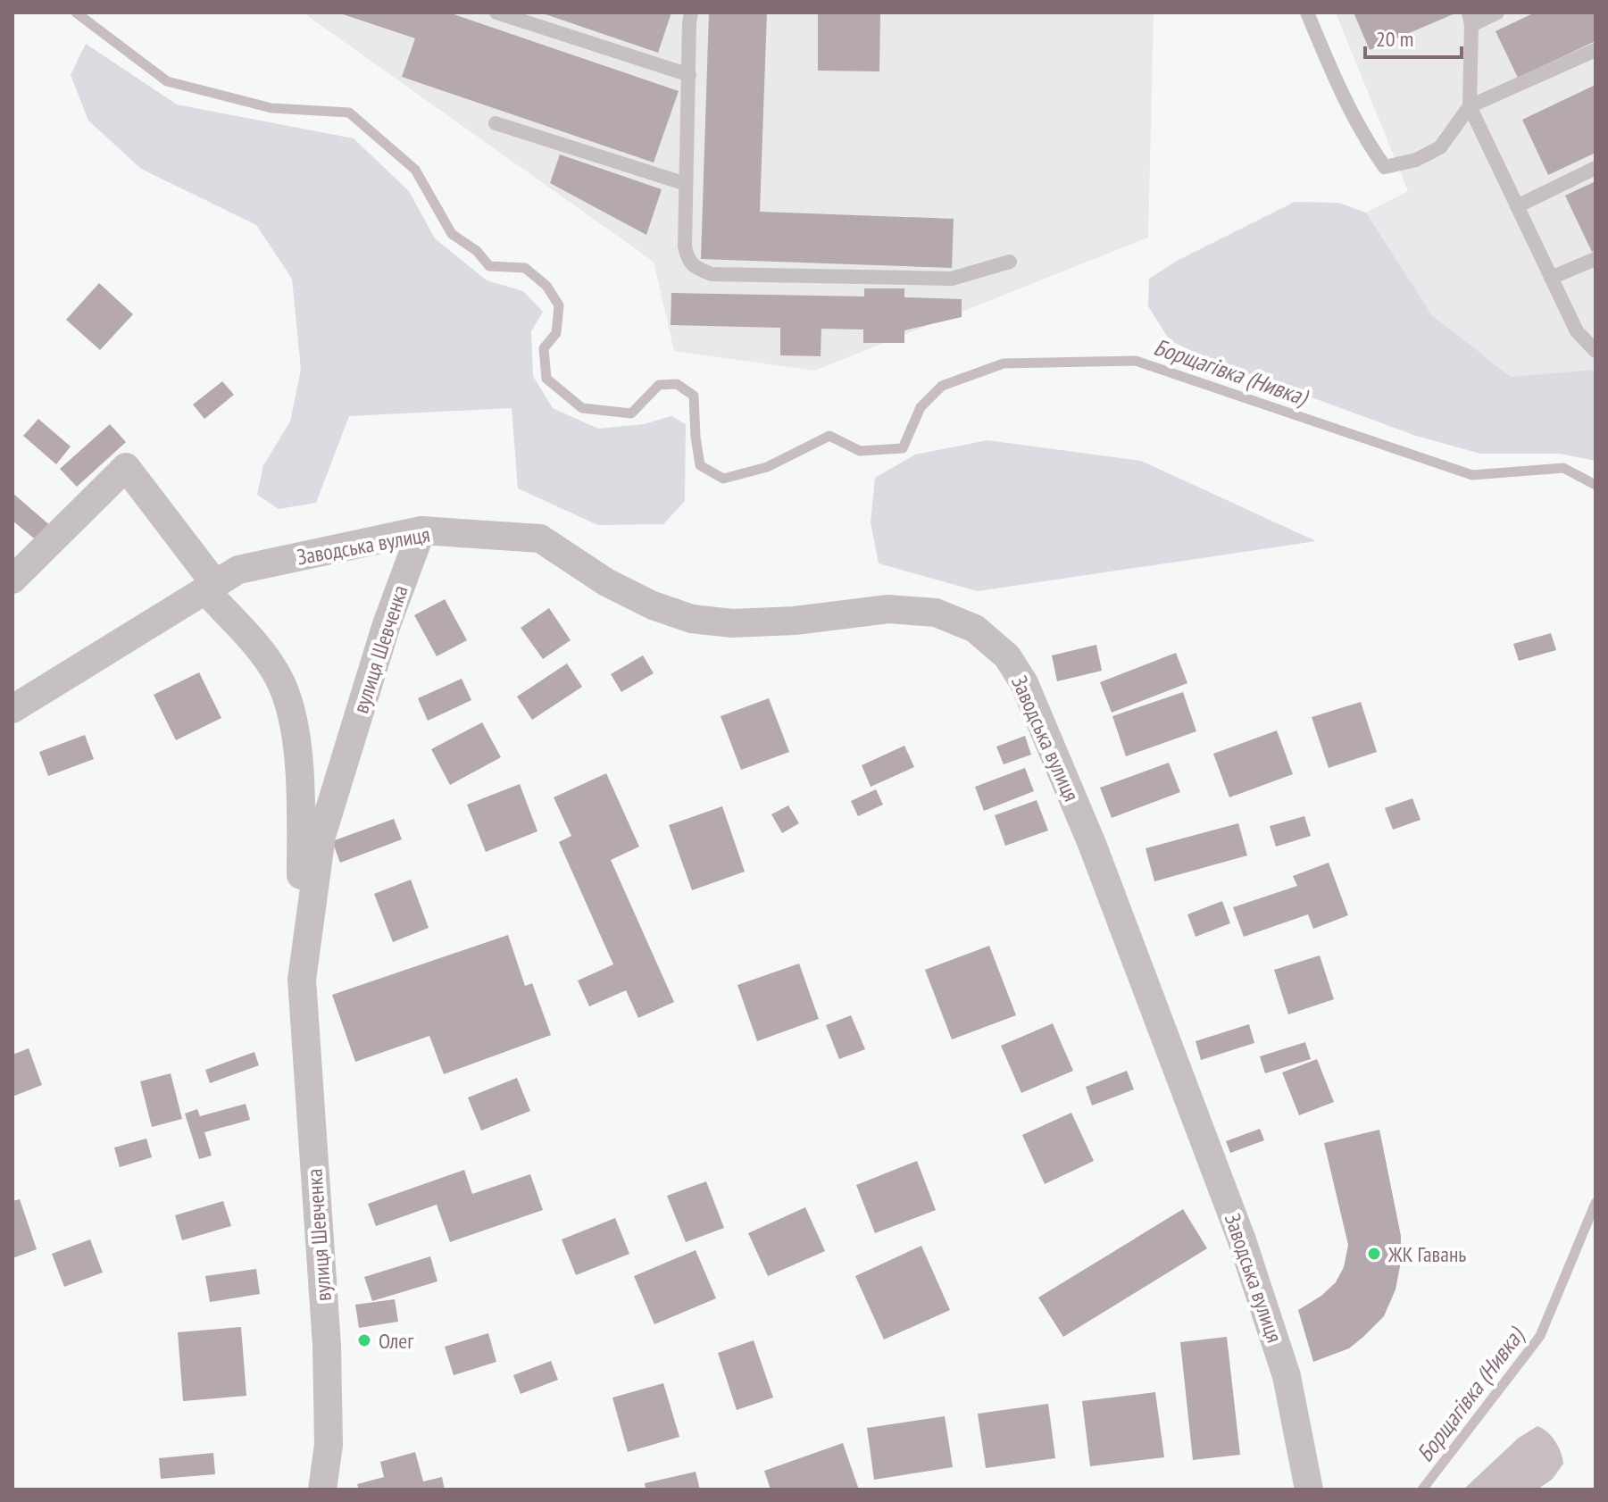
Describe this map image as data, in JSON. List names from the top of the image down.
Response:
{
  "streets": {
    "street": ["Заводська вулиця", "вулиця Шевченка"]
  },
  "crossings": [
    ["Заводська вулиця", "вулиця Шевченка"]
  ],
  "water": ["Борщагівка (Нивка)"],
  "places": ["ЖК Гавань", "Олег"],
  "scale_bar": "20 m"
}
